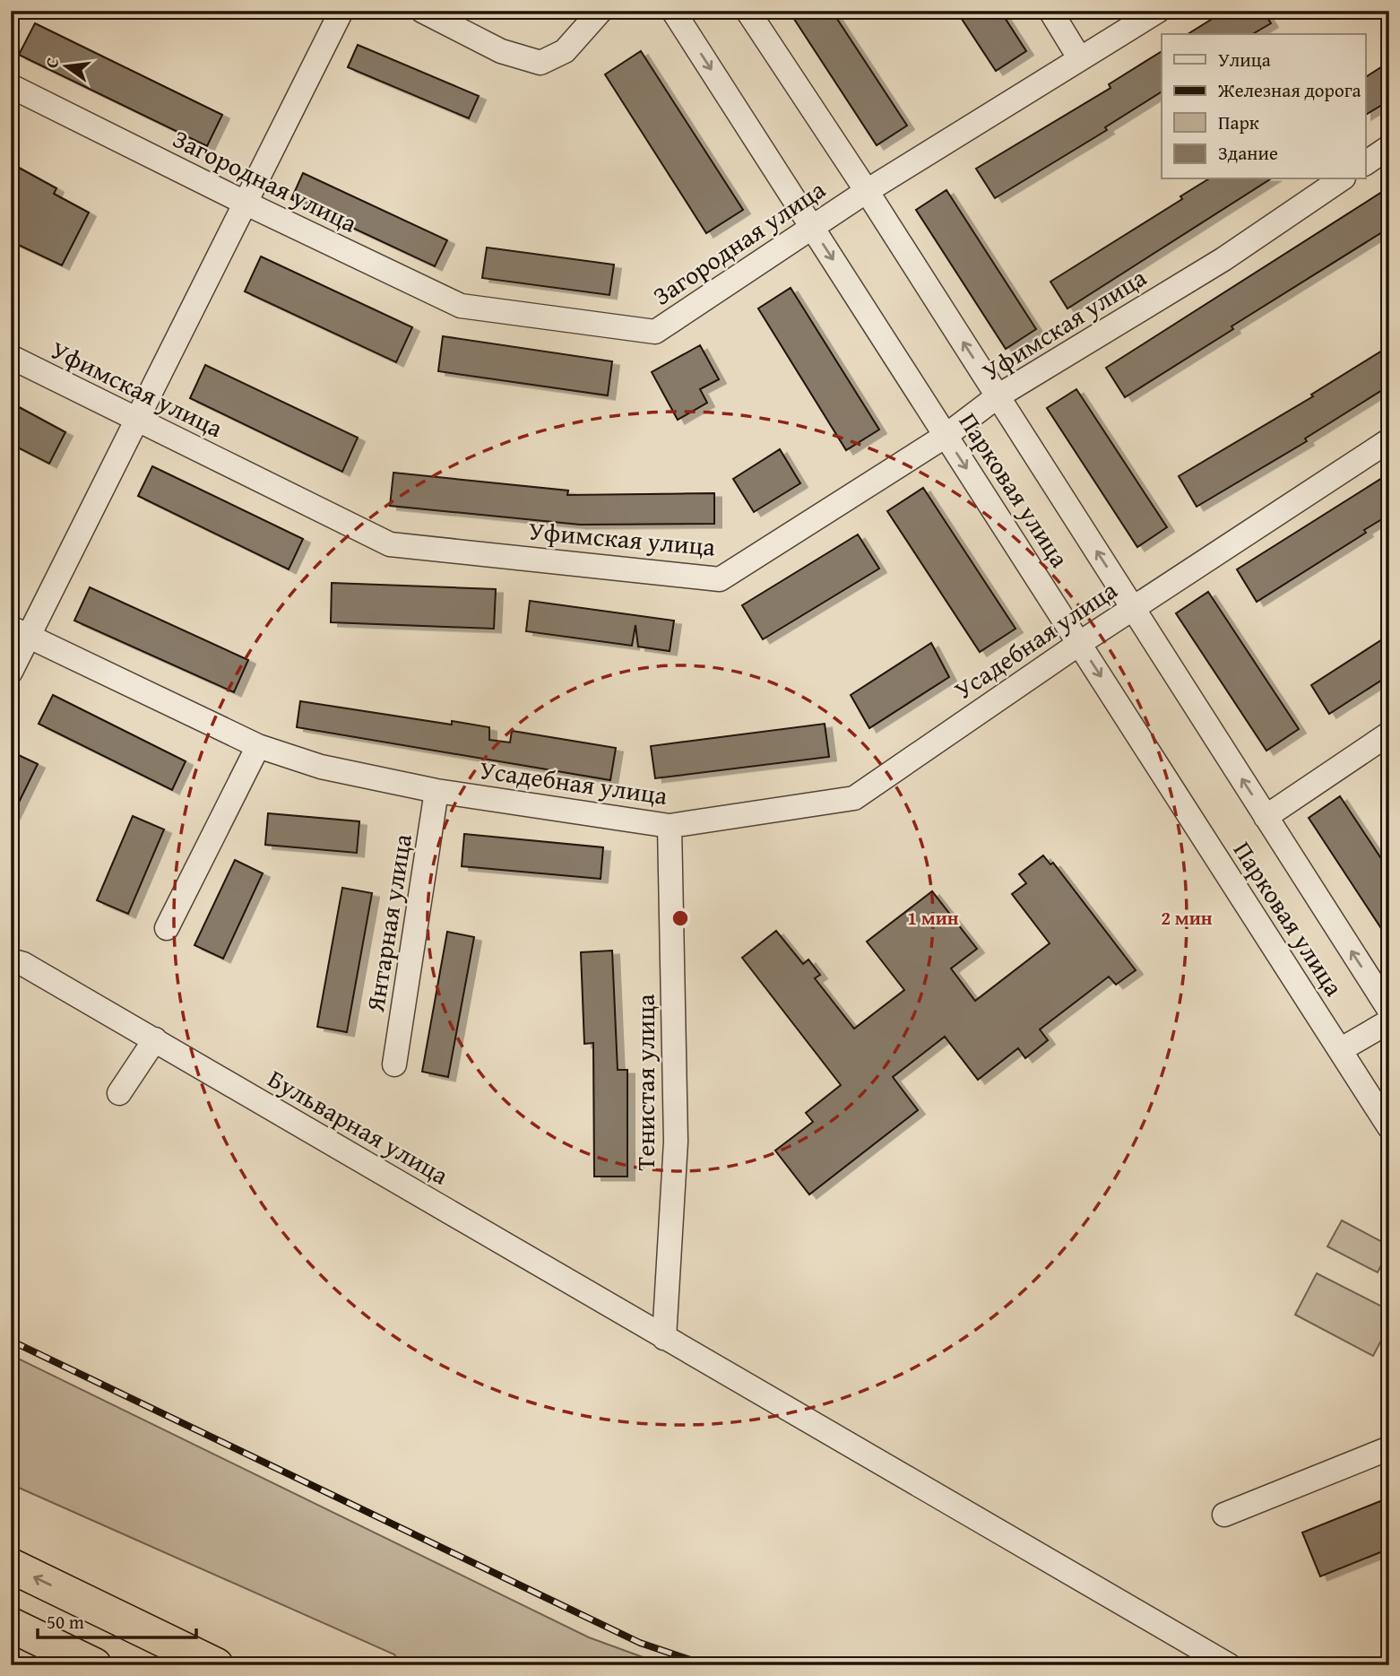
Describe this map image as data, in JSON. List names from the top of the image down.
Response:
{
  "streets": {
    "street": [
      "Загородная улица",
      "Уфимская улица",
      "Парковая улица",
      "Усадебная улица",
      "Янтарная улица",
      "Тенистая улица",
      "Бульварная улица"
    ]
  },
  "crossings": [
    ["Загородная улица", "Парковая улица"],
    ["Уфимская улица", "Парковая улица"],
    ["Парковая улица", "Усадебная улица"],
    ["Усадебная улица", "Янтарная улица"],
    ["Усадебная улица", "Тенистая улица"],
    ["Тенистая улица", "Бульварная улица"]
  ],
  "legend": [
    "Улица",
    "Железная дорога",
    "Парк",
    "Здание"
  ],
  "scale_bar": "50 m",
  "north": "left",
  "rings": ["1 мин", "2 мин"]
}
